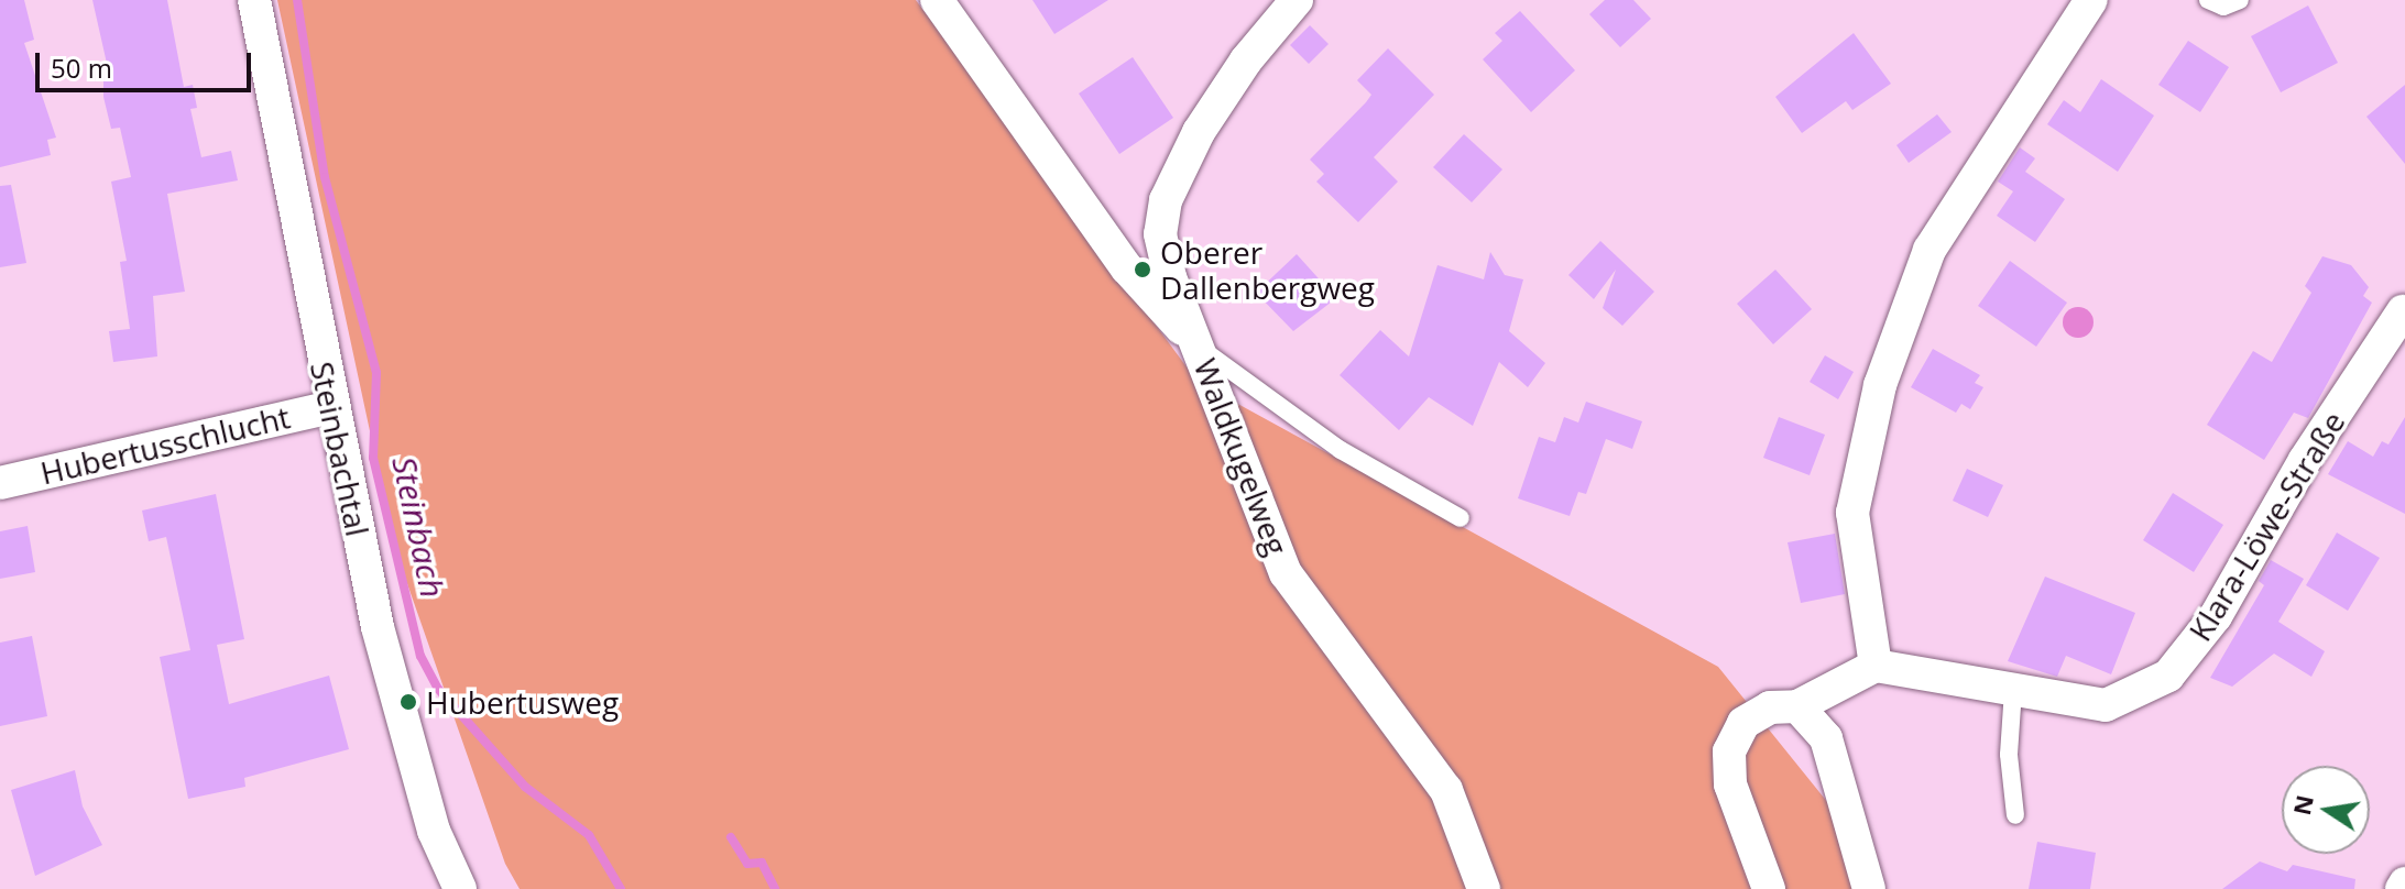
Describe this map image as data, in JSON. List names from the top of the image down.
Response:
{
  "streets": {
    "street": [
      "Hubertusschlucht",
      "Steinbachtal",
      "Waldkugelweg",
      "Klara-Löwe-Straße"
    ]
  },
  "crossings": [
    ["Hubertusschlucht", "Steinbachtal"]
  ],
  "water": ["Steinbach"],
  "places": ["Oberer Dallenbergweg", "Hubertusweg"],
  "scale_bar": "50 m",
  "north": "left"
}
